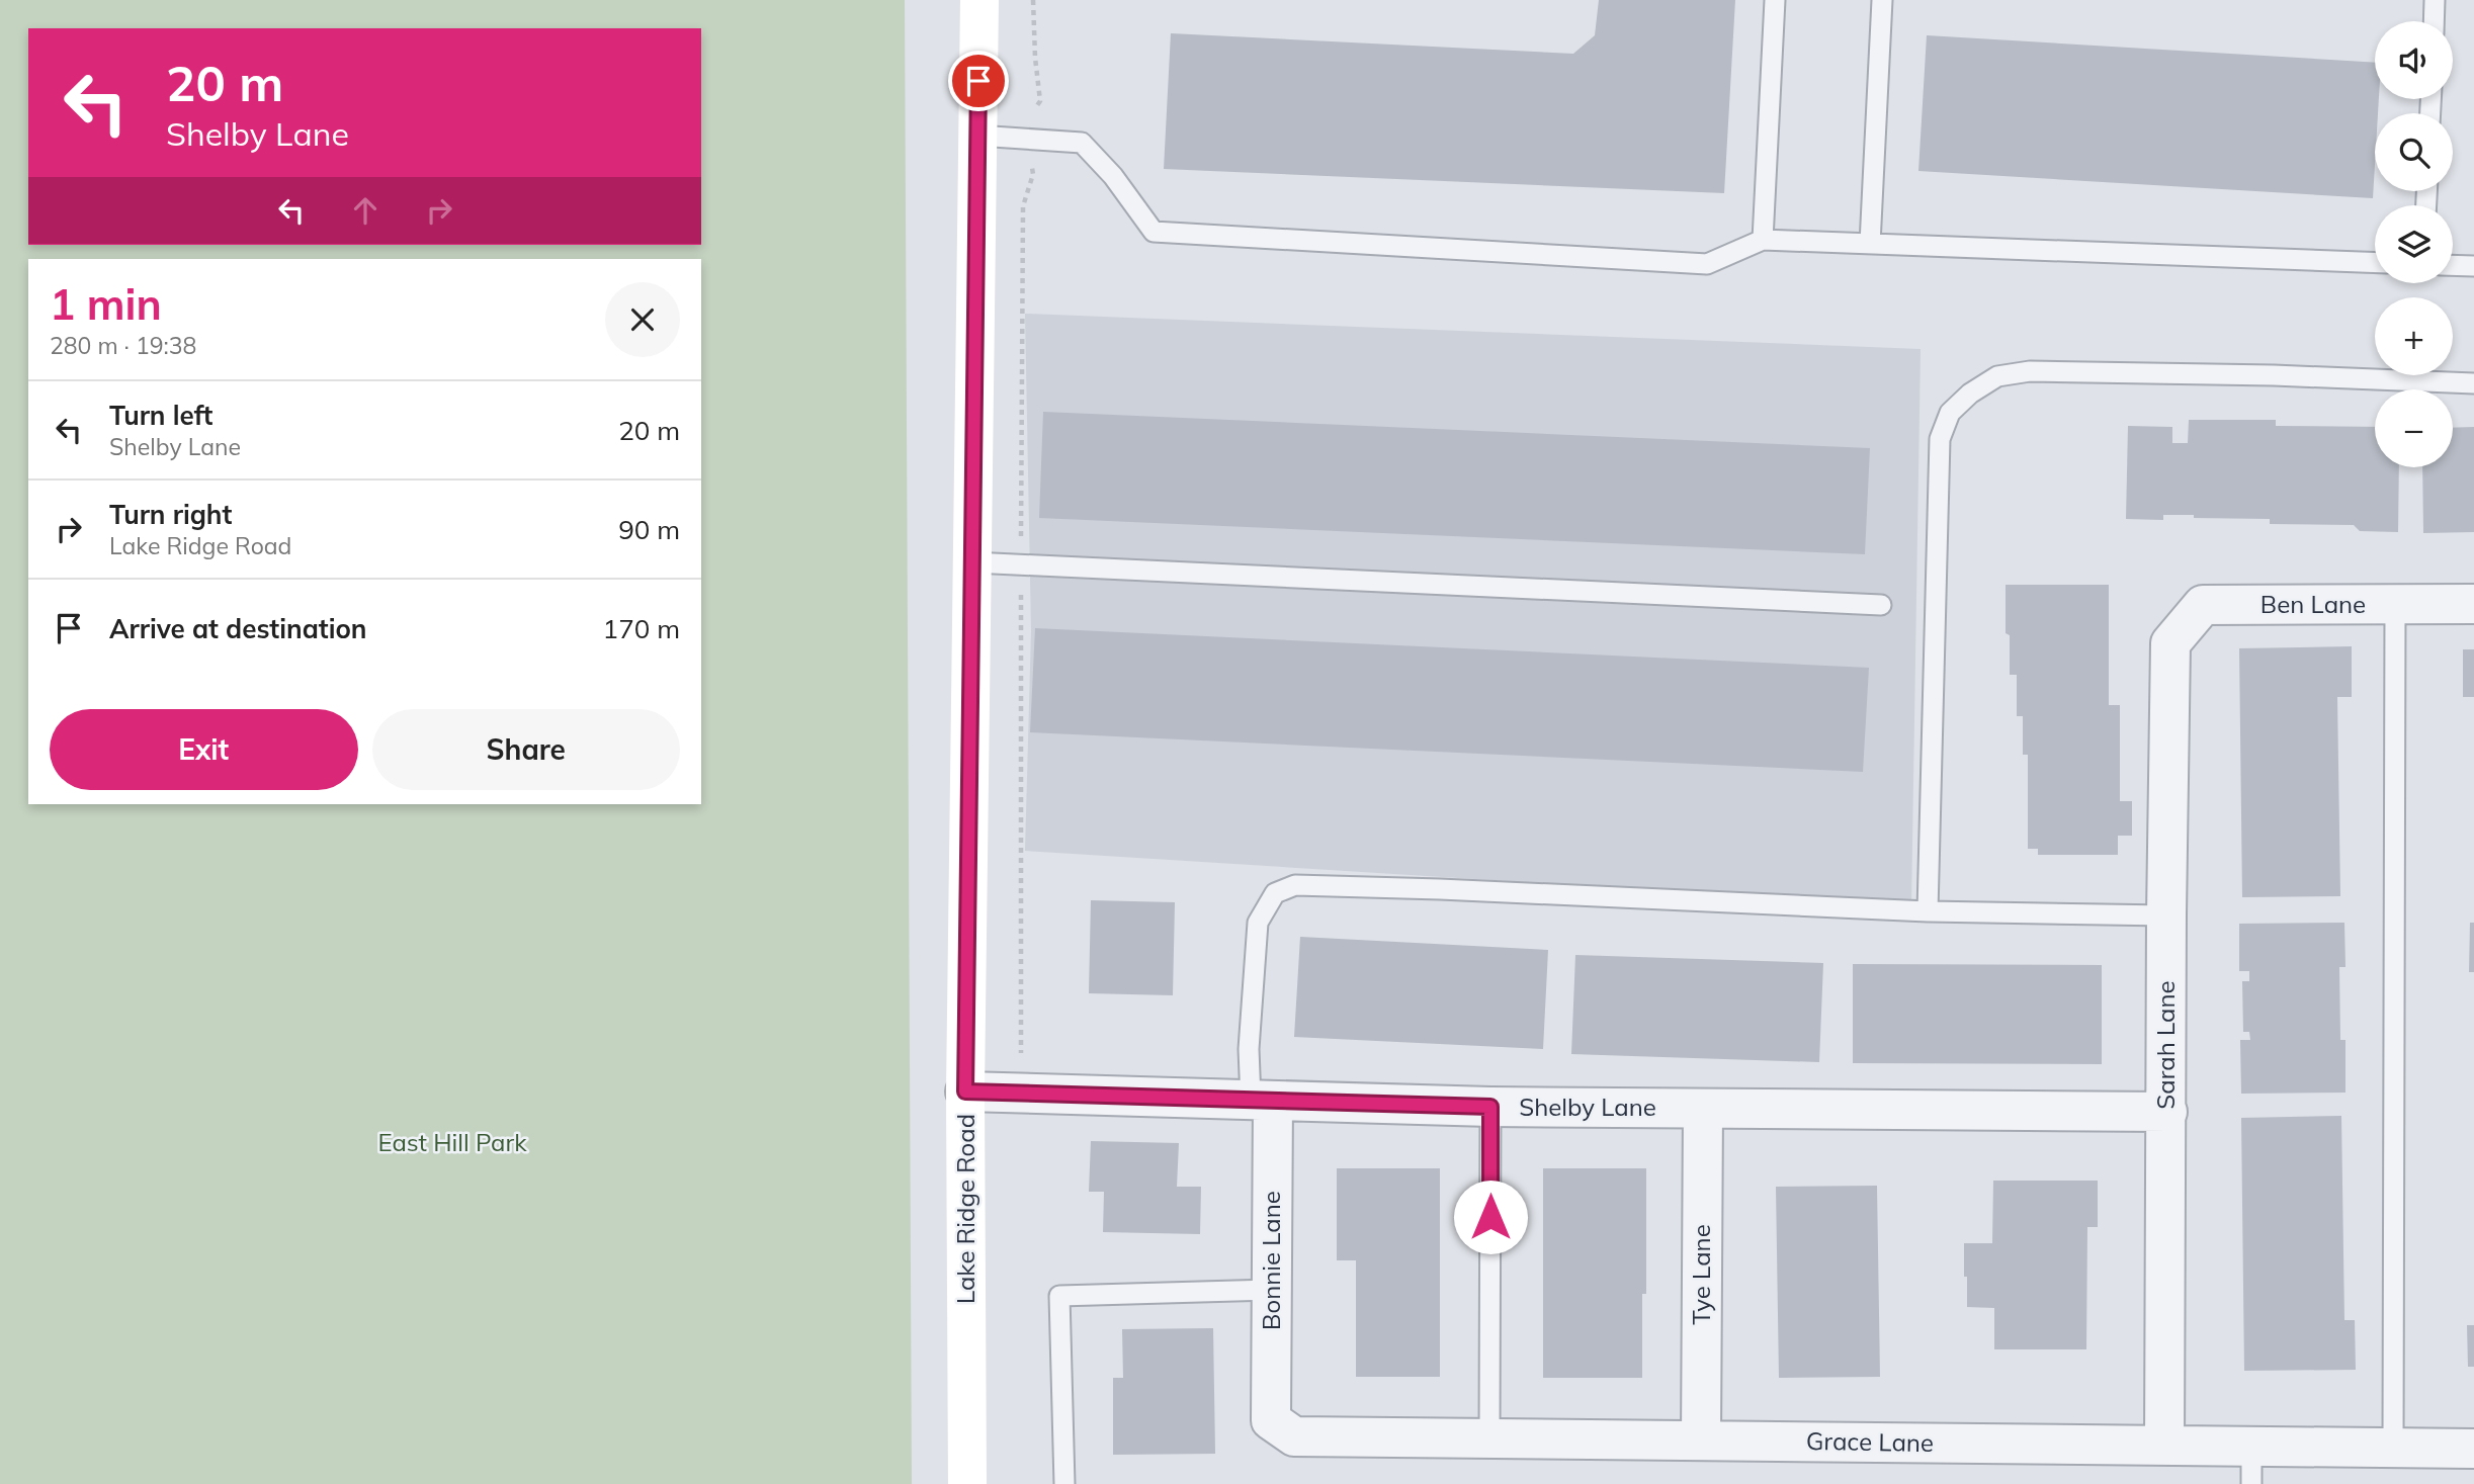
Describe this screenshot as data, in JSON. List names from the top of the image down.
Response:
{
  "streets": {
    "street": [
      "Ben Lane",
      "Sarah Lane",
      "Shelby Lane",
      "Lake Ridge Road",
      "Bonnie Lane",
      "Tye Lane",
      "Grace Lane"
    ]
  },
  "crossings": [
    ["Ben Lane", "Sarah Lane"],
    ["Sarah Lane", "Shelby Lane"],
    ["Sarah Lane", "Grace Lane"],
    ["Shelby Lane", "Lake Ridge Road"],
    ["Shelby Lane", "Bonnie Lane"],
    ["Shelby Lane", "Tye Lane"],
    ["Bonnie Lane", "Grace Lane"],
    ["Tye Lane", "Grace Lane"]
  ],
  "parks": ["East Hill Park"],
  "page": {
    "map_buttons": ["+", "−"],
    "turn": ["20 m", "Shelby Lane"],
    "heading": ["1 min", "280 m · 19:38"],
    "list": [
      {
        "name": "Turn left",
        "note": "Shelby Lane",
        "value": "20 m"
      },
      {
        "name": "Turn right",
        "note": "Lake Ridge Road",
        "value": "90 m"
      },
      {
        "name": "Arrive at destination",
        "value": "170 m"
      }
    ],
    "buttons": ["Exit", "Share"]
  }
}
